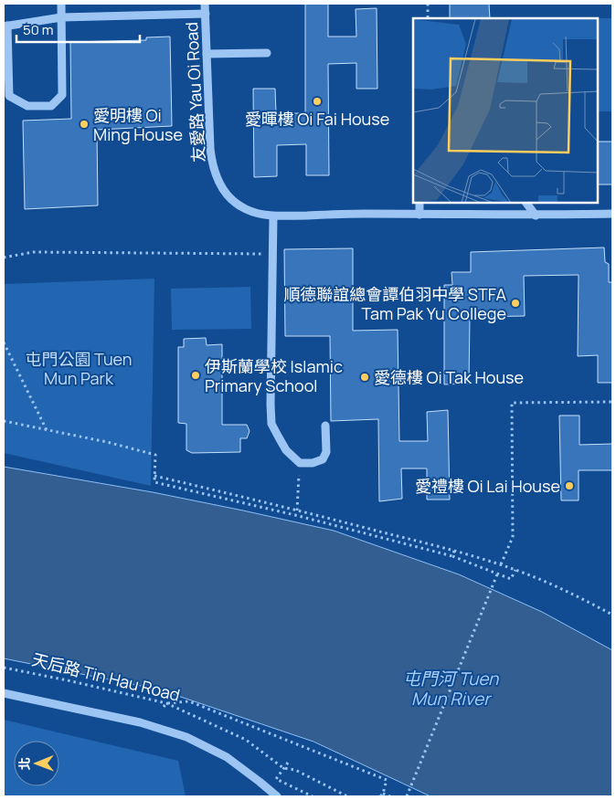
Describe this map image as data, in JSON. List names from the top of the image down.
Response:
{
  "streets": {
    "street": ["友愛路 Yau Oi Road"],
    "path": ["天后路 Tin Hau Road"]
  },
  "water": ["屯門河 Tuen Mun River"],
  "parks": ["屯門公園 Tuen Mun Park"],
  "places": [
    "愛暉樓 Oi Fai House",
    "愛明樓 Oi Ming House",
    "順德聯誼總會譚伯羽中學 STFA Tam Pak Yu College",
    "伊斯蘭學校 Islamic Primary School",
    "愛德樓 Oi Tak House",
    "愛禮樓 Oi Lai House"
  ],
  "scale_bar": "50 m",
  "north": "left"
}
